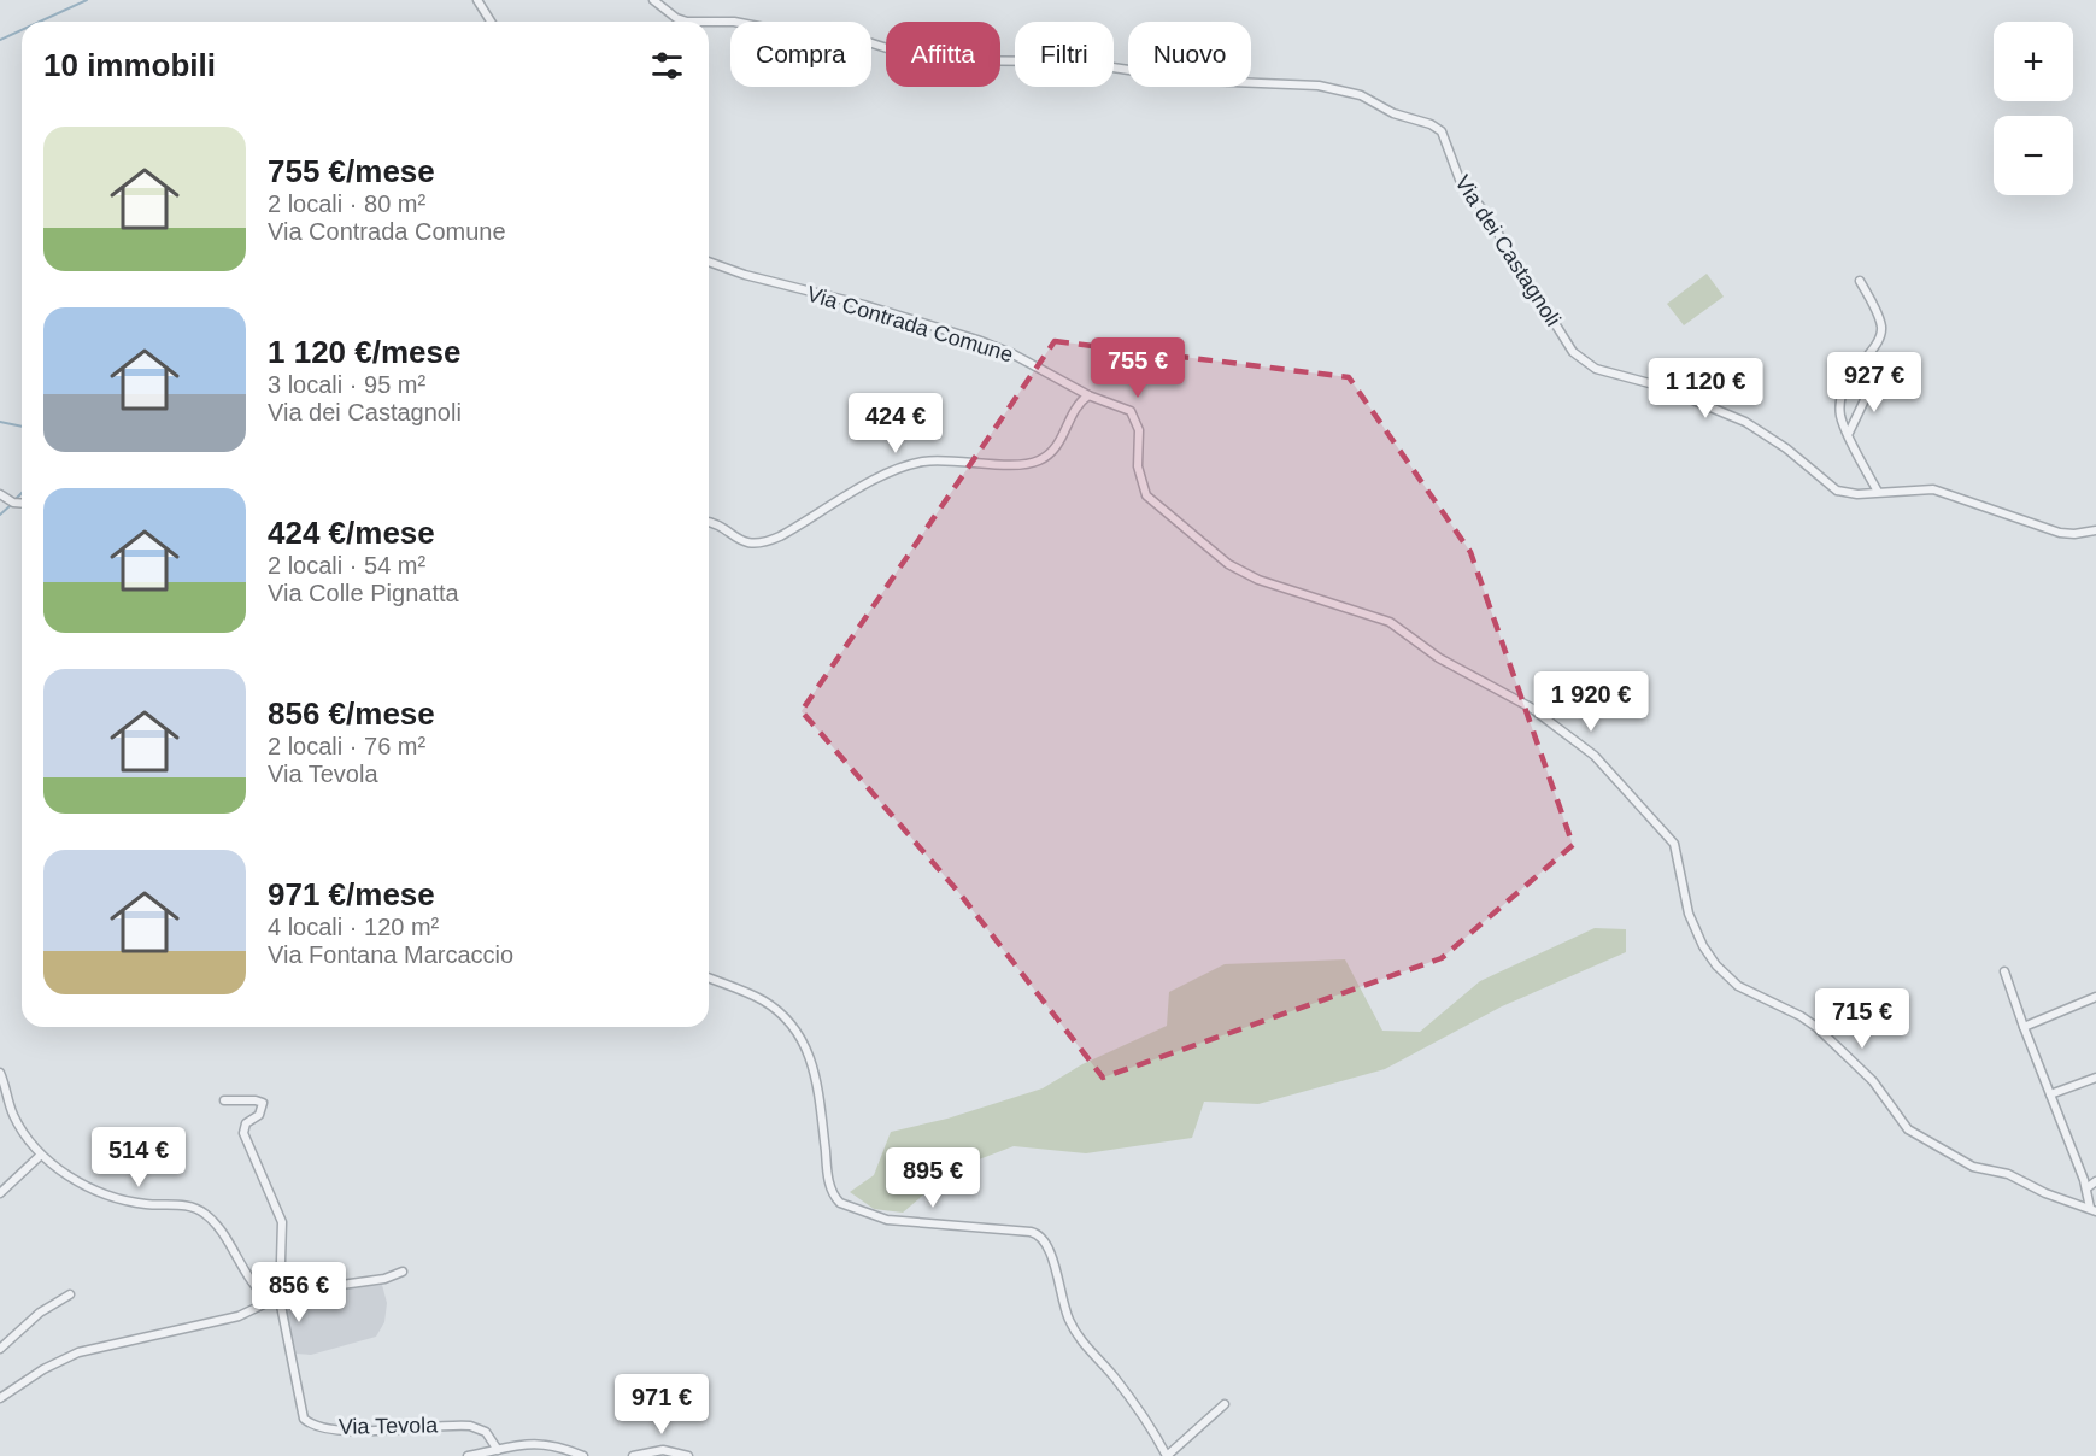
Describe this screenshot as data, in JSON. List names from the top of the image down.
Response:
{
  "streets": {
    "street": ["Via dei Castagnoli", "Via Contrada Comune", "Via Tevola"]
  },
  "page": {
    "map_buttons": ["+", "−"],
    "chip": [
      "Compra",
      "Affitta",
      "Filtri",
      "Nuovo"
    ],
    "heading": "10 immobili",
    "list": [
      {
        "name": "755 €/mese",
        "note": "2 locali · 80 m² · Via Contrada Comune"
      },
      {
        "name": "1 120 €/mese",
        "note": "3 locali · 95 m² · Via dei Castagnoli"
      },
      {
        "name": "424 €/mese",
        "note": "2 locali · 54 m² · Via Colle Pignatta"
      },
      {
        "name": "856 €/mese",
        "note": "2 locali · 76 m² · Via Tevola"
      },
      {
        "name": "971 €/mese",
        "note": "4 locali · 120 m² · Via Fontana Marcaccio"
      }
    ],
    "price": [
      "755 €",
      "927 €",
      "1 120 €",
      "424 €",
      "1 920 €",
      "715 €",
      "514 €",
      "895 €",
      "856 €",
      "971 €"
    ]
  }
}
